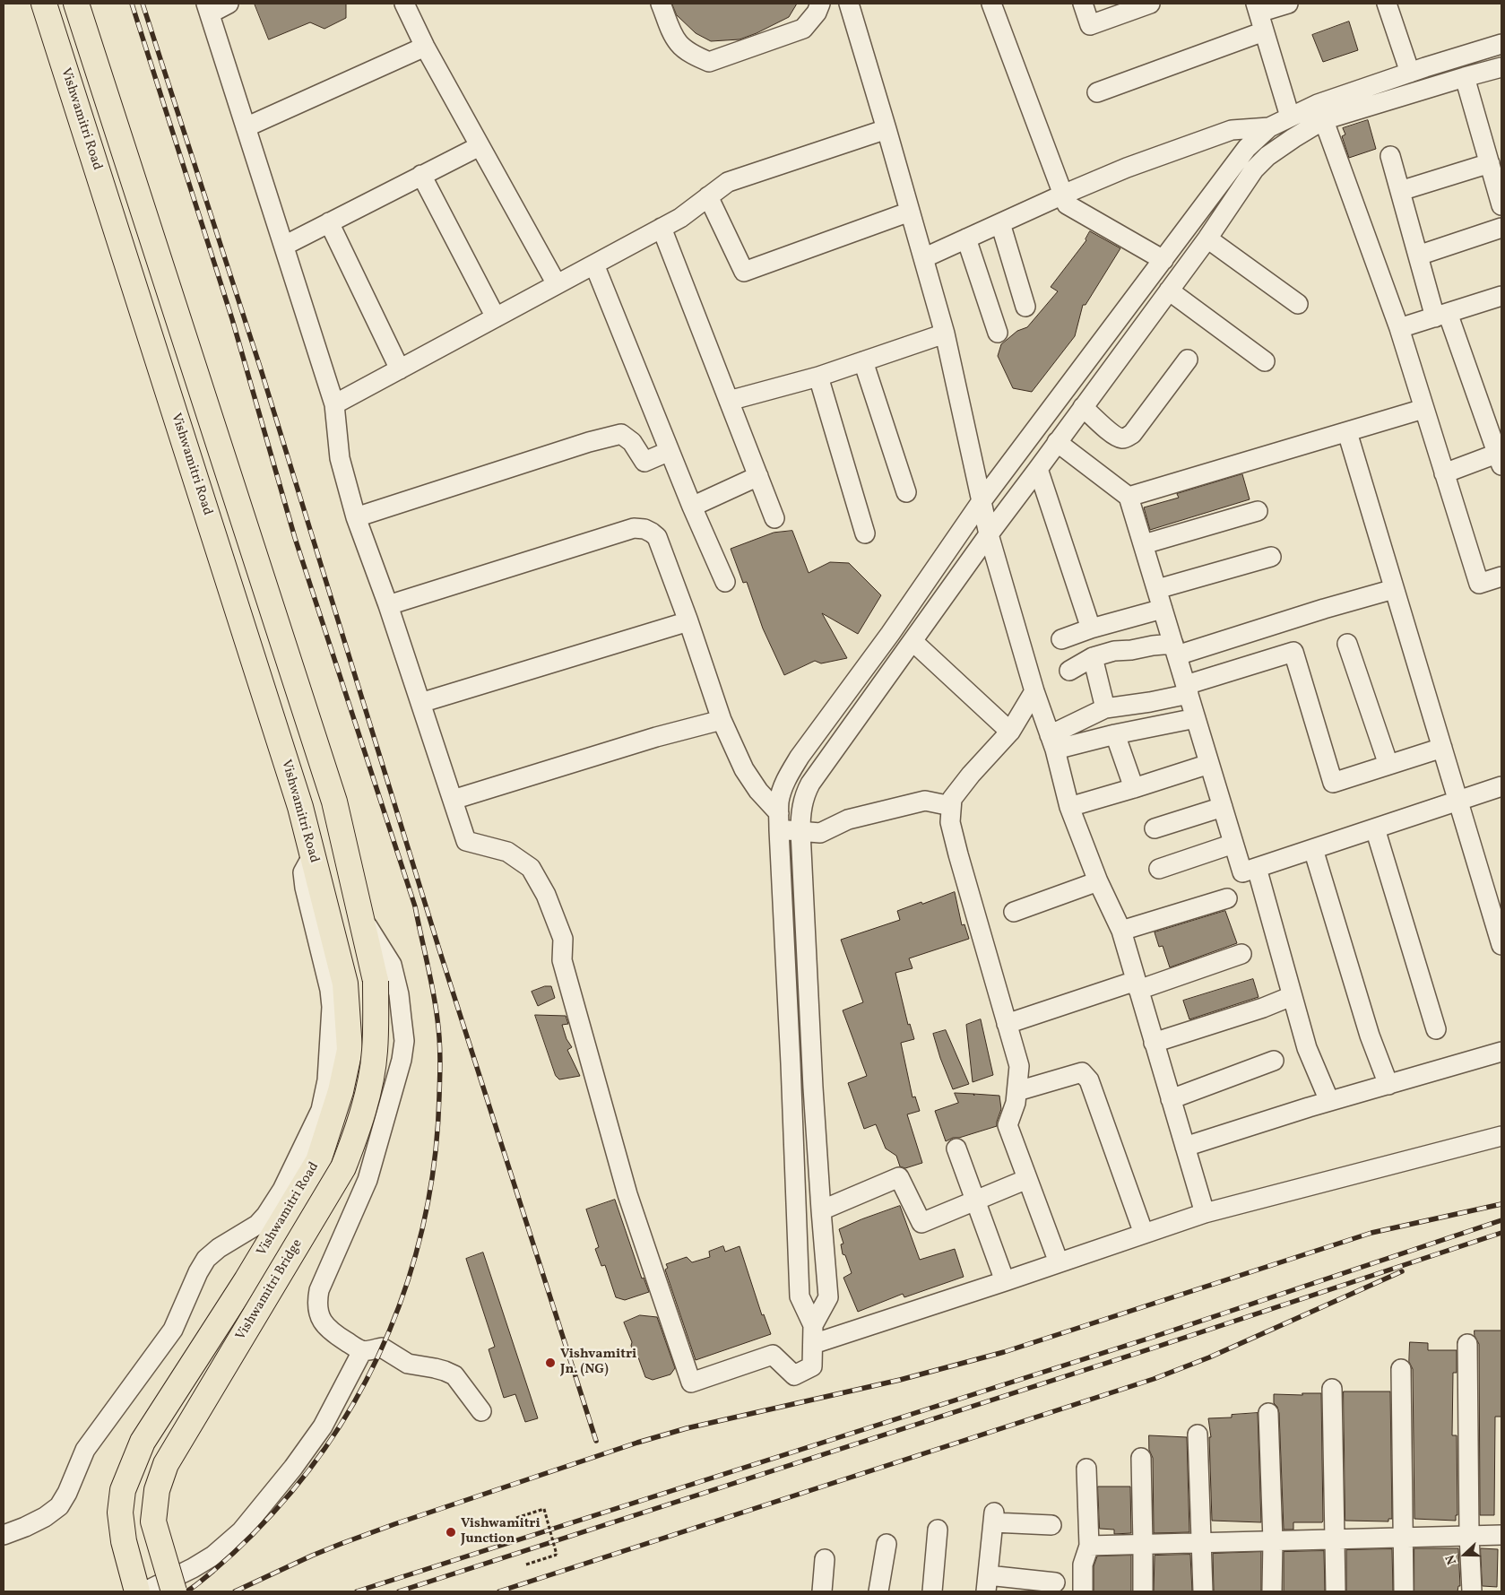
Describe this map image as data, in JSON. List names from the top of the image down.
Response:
{
  "streets": {
    "main road": ["Vishwamitri Road", "Vishwamitri Bridge"]
  },
  "places": ["Vishvamitri Jn. (NG)", "Vishwamitri Junction"],
  "north": "left"
}
